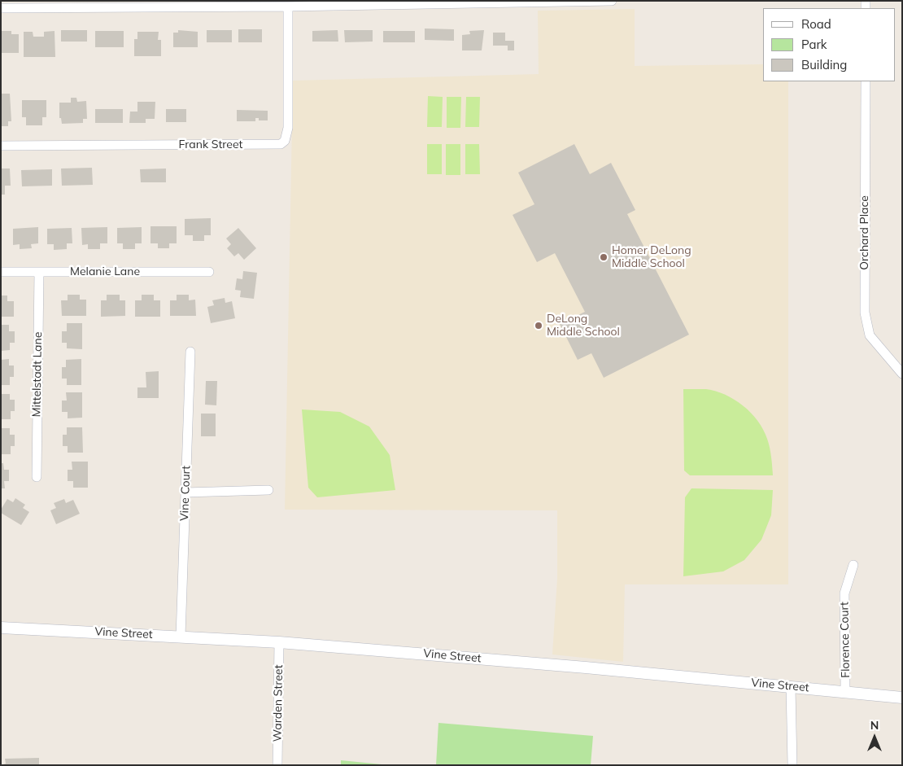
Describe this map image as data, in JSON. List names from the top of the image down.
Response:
{
  "streets": {
    "street": [
      "Frank Street",
      "Orchard Place",
      "Melanie Lane",
      "Mittelstadt Lane",
      "Vine Court",
      "Vine Street",
      "Florence Court",
      "Warden Street"
    ]
  },
  "crossings": [
    ["Melanie Lane", "Mittelstadt Lane"],
    ["Vine Court", "Vine Street"],
    ["Vine Street", "Florence Court"],
    ["Vine Street", "Warden Street"]
  ],
  "places": ["Homer DeLong Middle School", "DeLong Middle School"],
  "legend": ["Road", "Park", "Building"],
  "north": "top"
}
